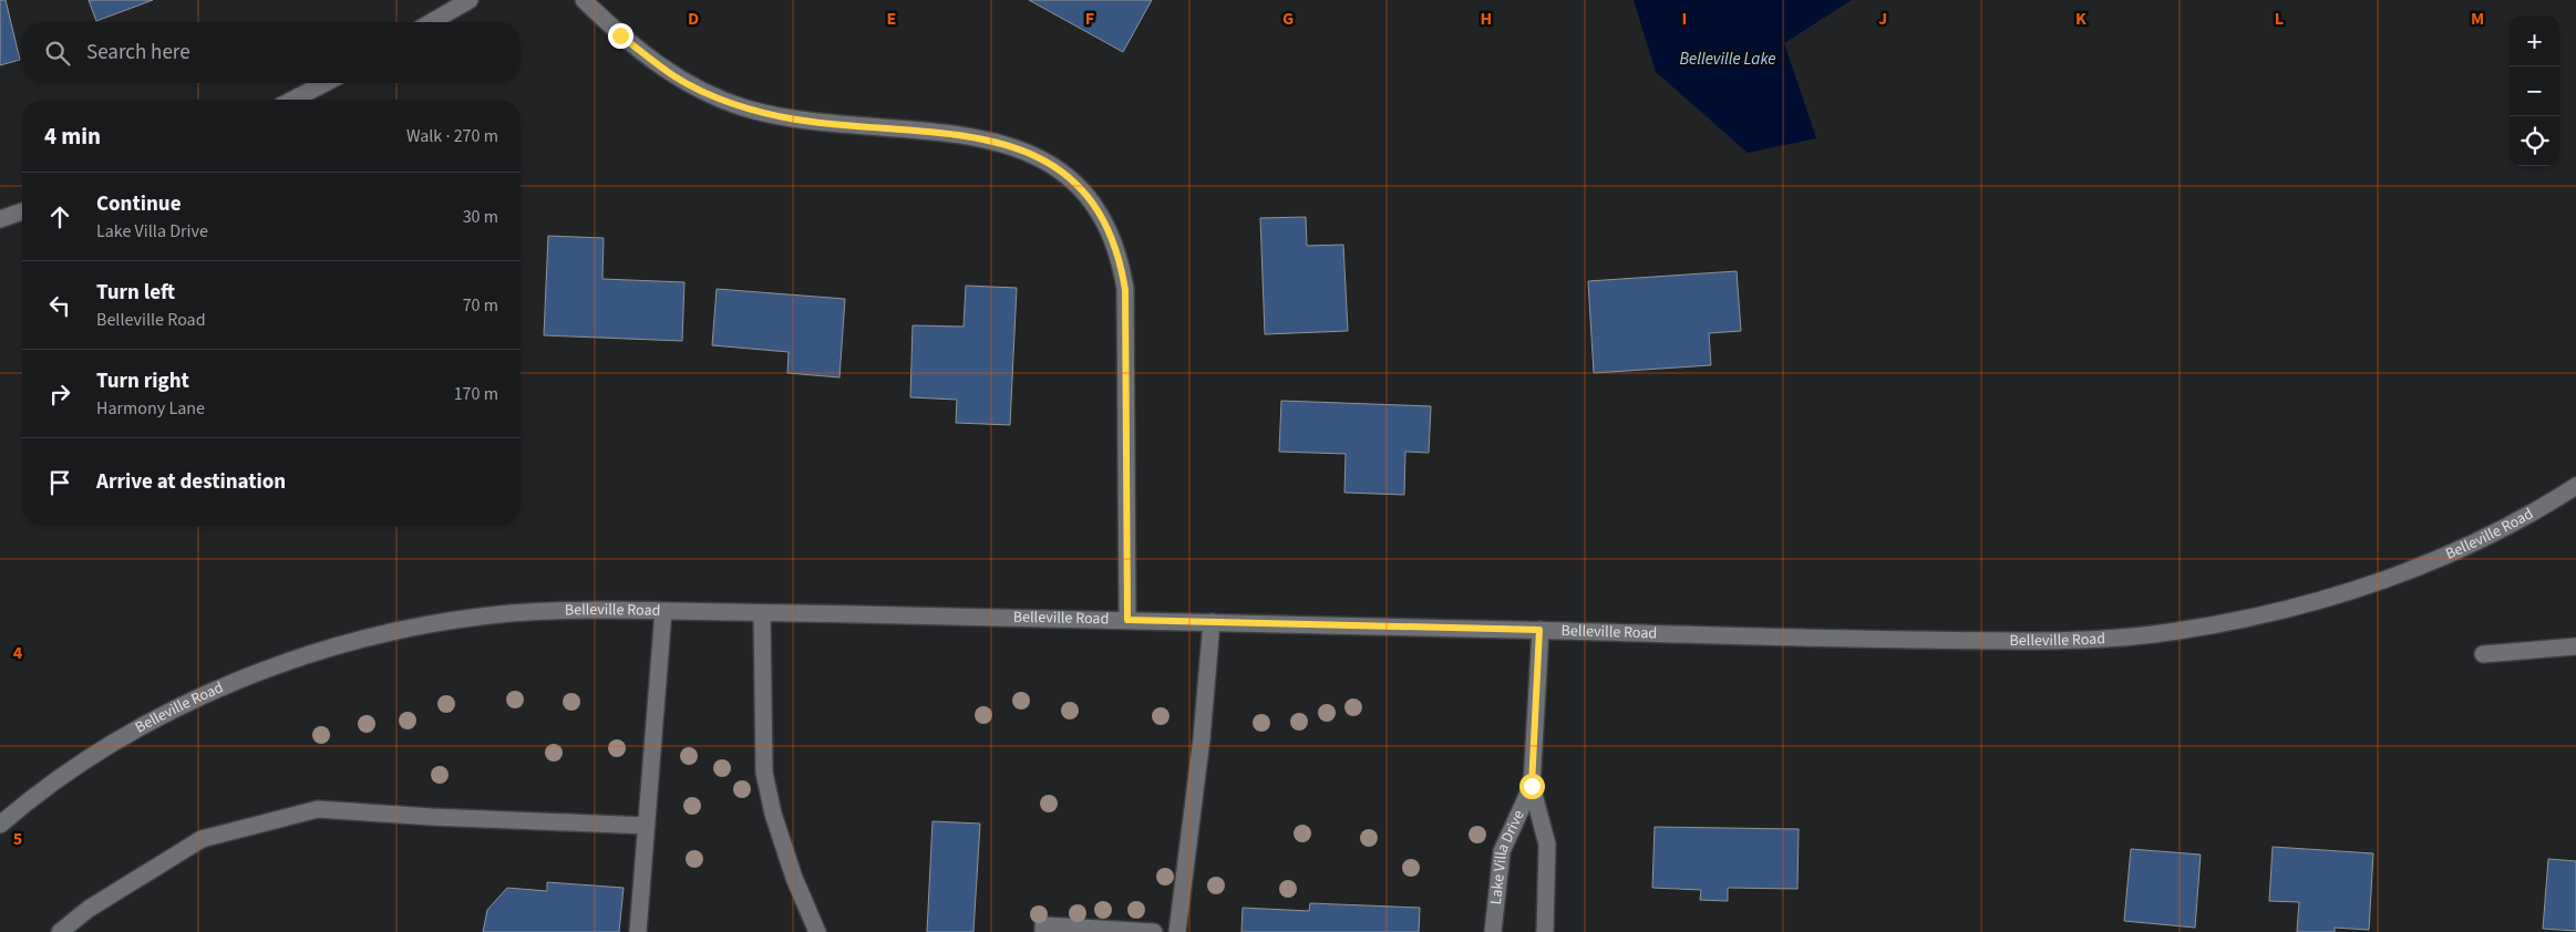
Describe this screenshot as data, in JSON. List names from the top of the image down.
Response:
{
  "streets": {
    "main road": ["Belleville Road", "Lake Villa Drive"]
  },
  "crossings": [
    ["Belleville Road", "Lake Villa Drive"]
  ],
  "water": ["Belleville Lake"],
  "page": {
    "map_buttons": ["+", "−"],
    "search": "Search here",
    "heading": ["4 min", "Walk · 270 m"],
    "list": [
      ["Continue", "Lake Villa Drive", "30 m"],
      ["Turn left", "Belleville Road", "70 m"],
      ["Turn right", "Harmony Lane", "170 m"],
      "Arrive at destination"
    ]
  },
  "grid": {
    "columns": [
      "D",
      "E",
      "F",
      "G",
      "H",
      "I",
      "J",
      "K",
      "L",
      "M"
    ],
    "rows": ["4", "5"]
  }
}
